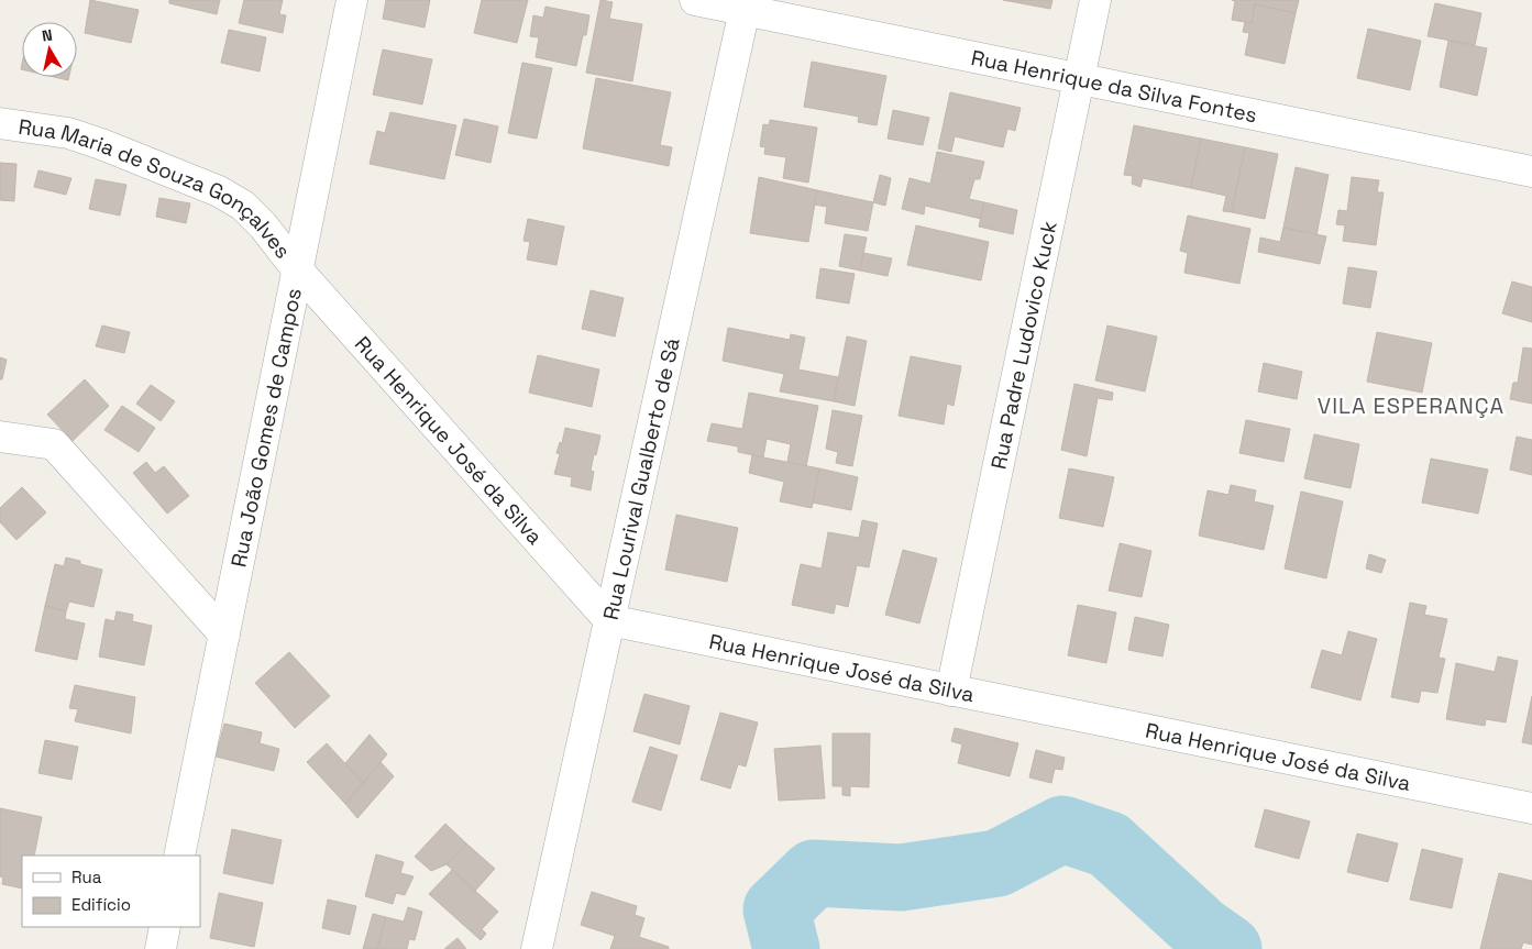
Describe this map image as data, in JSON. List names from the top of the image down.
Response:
{
  "streets": {
    "street": [
      "Rua Henrique da Silva Fontes",
      "Rua Maria de Souza Gonçalves",
      "Rua Padre Ludovico Kuck",
      "Rua João Gomes de Campos",
      "Rua Henrique José da Silva",
      "Rua Lourival Gualberto de Sá"
    ]
  },
  "crossings": [
    ["Rua Henrique da Silva Fontes", "Rua Padre Ludovico Kuck"],
    ["Rua Henrique da Silva Fontes", "Rua Lourival Gualberto de Sá"],
    ["Rua Maria de Souza Gonçalves", "Rua João Gomes de Campos"],
    ["Rua Maria de Souza Gonçalves", "Rua Henrique José da Silva"],
    ["Rua Padre Ludovico Kuck", "Rua Henrique José da Silva"],
    ["Rua João Gomes de Campos", "Rua Henrique José da Silva"],
    ["Rua Henrique José da Silva", "Rua Lourival Gualberto de Sá"]
  ],
  "districts": ["VILA ESPERANÇA"],
  "legend": ["Rua", "Edifício"],
  "north": "top"
}
